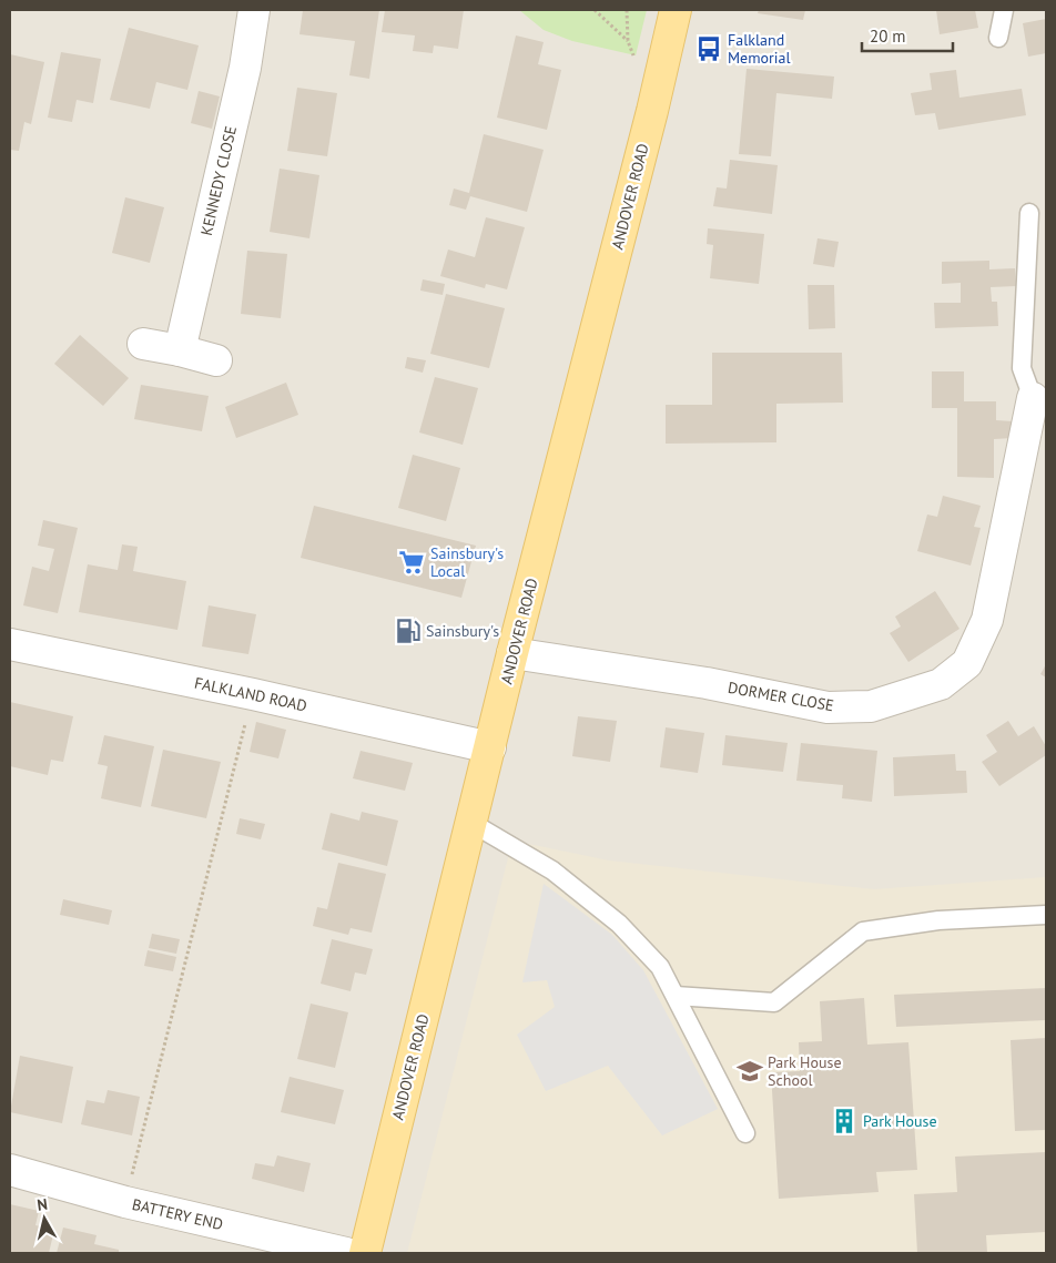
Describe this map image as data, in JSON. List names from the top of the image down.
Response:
{
  "streets": {
    "main road": ["ANDOVER ROAD"],
    "street": [
      "KENNEDY CLOSE",
      "FALKLAND ROAD",
      "DORMER CLOSE",
      "BATTERY END"
    ]
  },
  "crossings": [
    ["ANDOVER ROAD", "FALKLAND ROAD"],
    ["ANDOVER ROAD", "DORMER CLOSE"]
  ],
  "places": {
    "bus stop": ["Falkland Memorial"],
    "supermarket": ["Sainsbury's Local"],
    "fuel station": ["Sainsbury's"],
    "school or university": ["Park House School"],
    "building": ["Park House"]
  },
  "scale_bar": "20 m",
  "north": "top"
}
